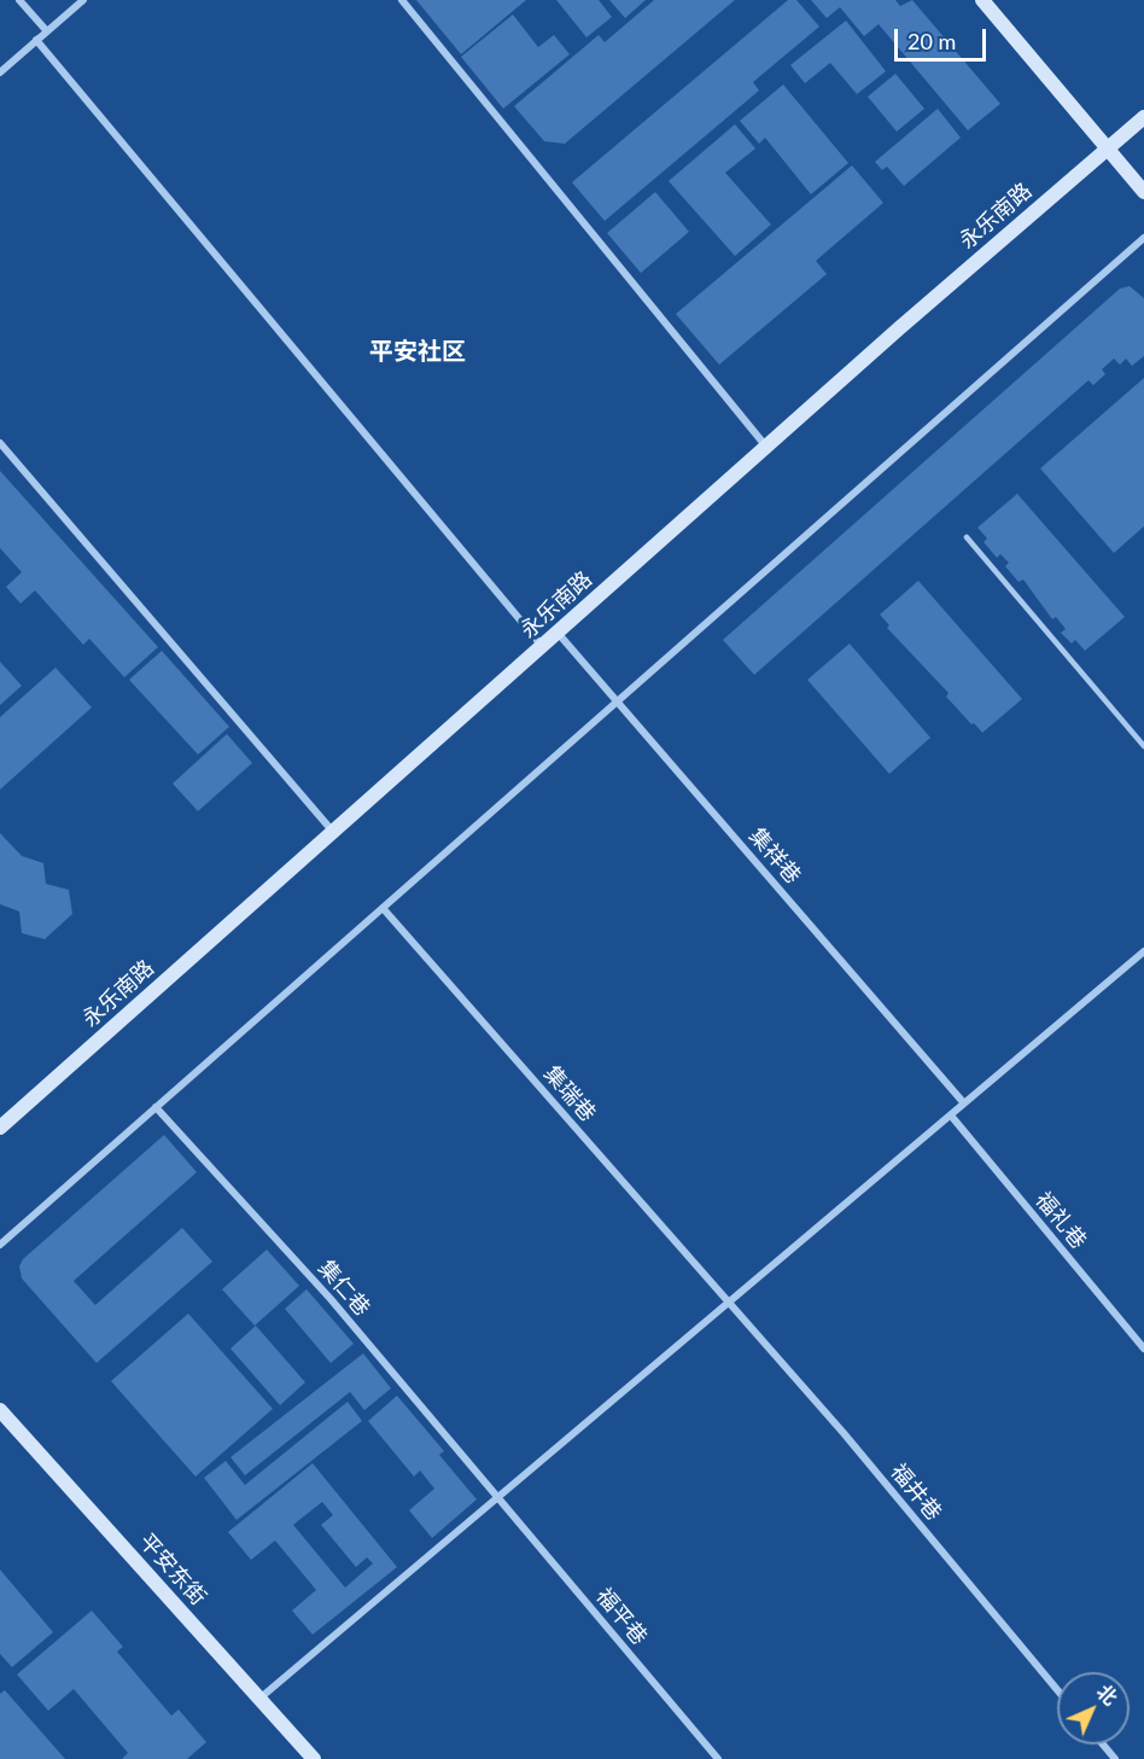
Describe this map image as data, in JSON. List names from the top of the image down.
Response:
{
  "streets": {
    "main road": ["永乐南路", "平安东街"],
    "street": [
      "集祥巷",
      "集瑞巷",
      "福礼巷",
      "集仁巷",
      "福井巷",
      "福平巷"
    ]
  },
  "crossings": [
    ["永乐南路", "集祥巷"],
    ["集瑞巷", "福井巷"],
    ["集仁巷", "福平巷"]
  ],
  "districts": ["平安社区"],
  "scale_bar": "20 m",
  "north": "top right"
}
